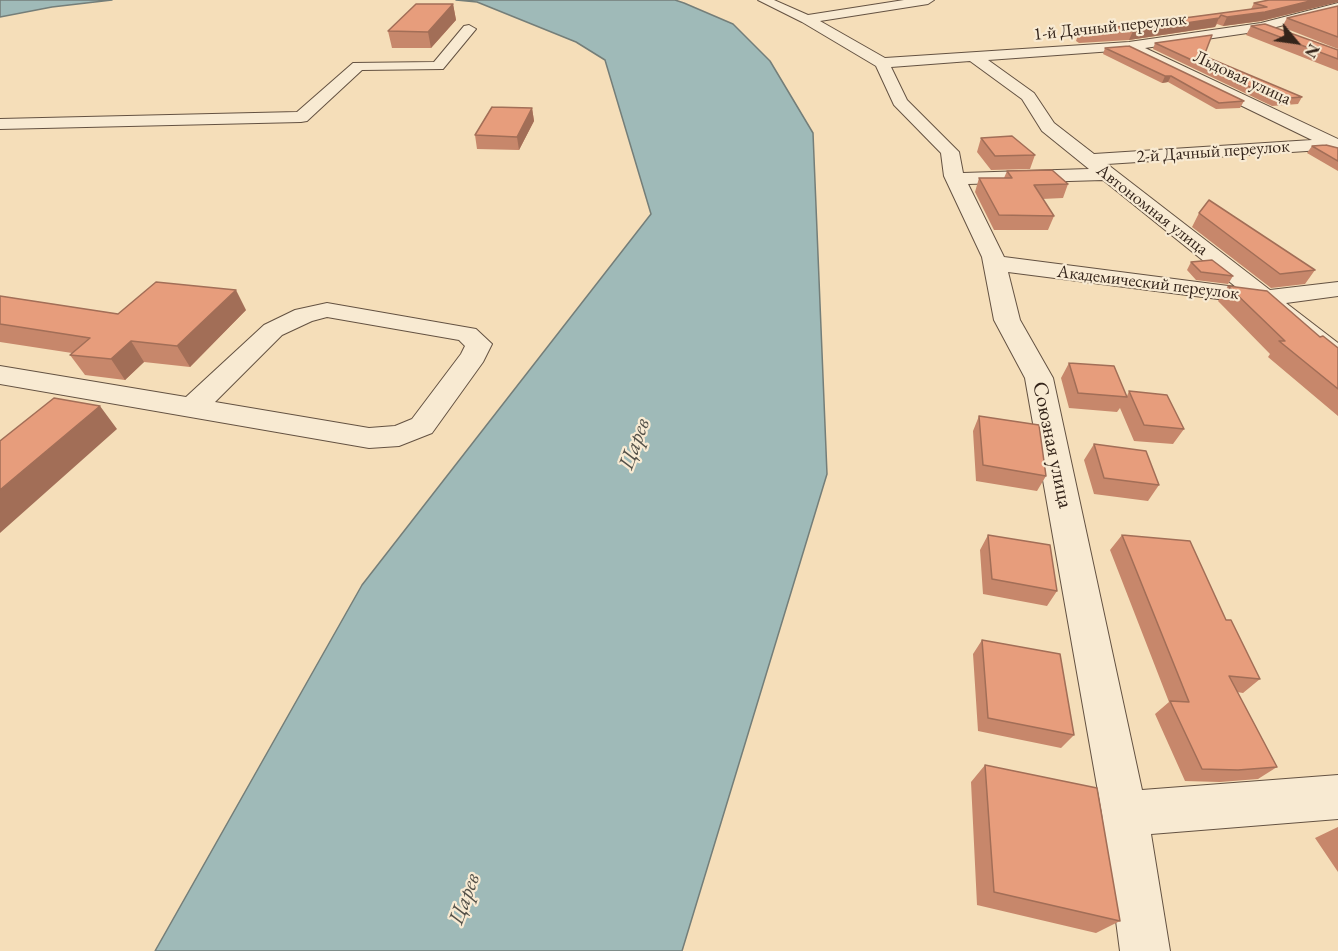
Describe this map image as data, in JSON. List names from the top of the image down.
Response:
{
  "streets": {
    "street": [
      "1-й Дачный переулок",
      "Льдовая улица",
      "2-й Дачный переулок",
      "Автономная улица",
      "Академический переулок",
      "Союзная улица"
    ]
  },
  "crossings": [
    ["1-й Дачный переулок", "Льдовая улица"],
    ["1-й Дачный переулок", "Автономная улица"],
    ["1-й Дачный переулок", "Союзная улица"],
    ["Льдовая улица", "2-й Дачный переулок"],
    ["2-й Дачный переулок", "Автономная улица"],
    ["Автономная улица", "Академический переулок"],
    ["Академический переулок", "Союзная улица"]
  ],
  "water": ["Царев"],
  "north": "bottom right"
}
